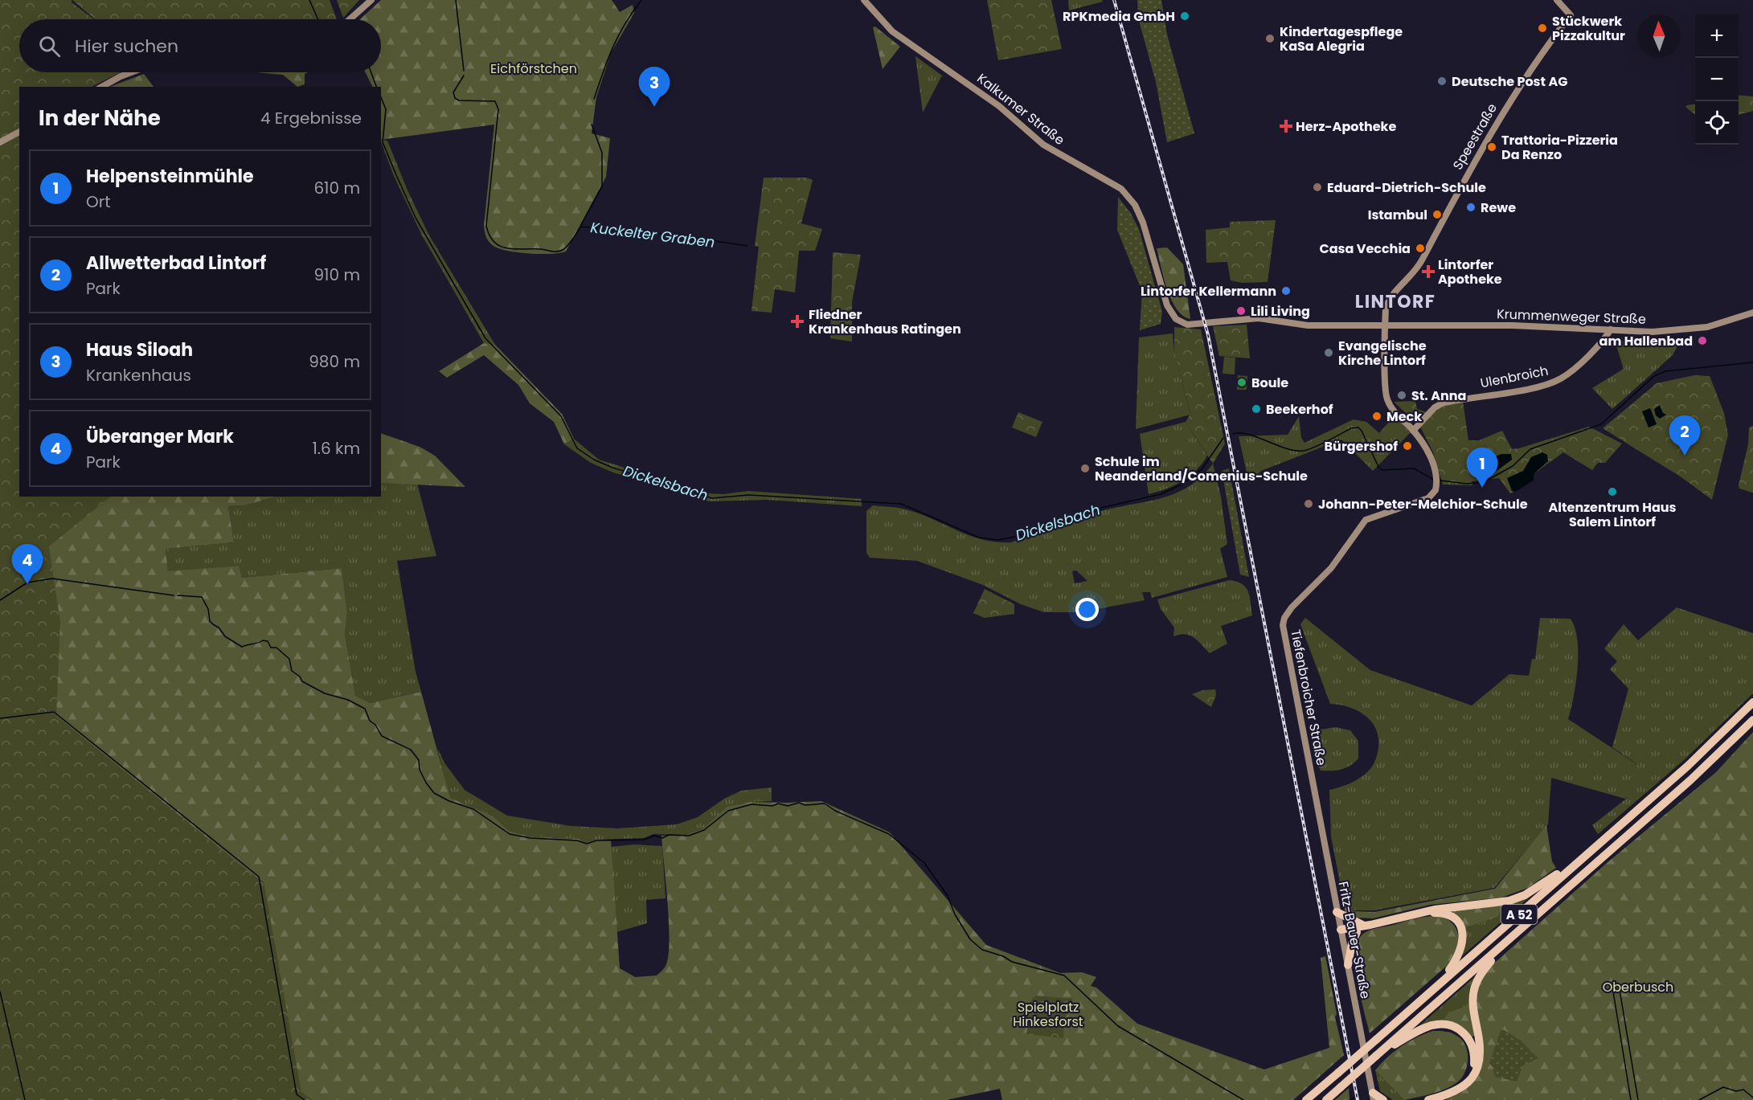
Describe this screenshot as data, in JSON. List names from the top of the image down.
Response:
{
  "streets": {
    "highway": ["A 52"],
    "main road": [
      "Kalkumer Straße",
      "Speestraße",
      "Krummenweger Straße",
      "Ulenbroich",
      "Tiefenbroicher Straße",
      "Fritz-Bauer-Straße"
    ]
  },
  "crossings": [
    ["Kalkumer Straße", "Krummenweger Straße"],
    ["Speestraße", "Krummenweger Straße"],
    ["Speestraße", "Ulenbroich"],
    ["Speestraße", "Tiefenbroicher Straße"],
    ["Krummenweger Straße", "Ulenbroich"],
    ["Tiefenbroicher Straße", "Fritz-Bauer-Straße"]
  ],
  "districts": ["LINTORF"],
  "water": ["Kuckelter Graben", "Dickelsbach"],
  "parks": ["Eichförstchen", "Oberbusch", "Spielplatz Hinkesforst"],
  "places": {
    "other": [
      "RPKmedia GmbH",
      "Stückwerk Pizzakultur",
      "Kindertagespflege KaSa Alegria",
      "Deutsche Post AG",
      "Trattoria-Pizzeria Da Renzo",
      "Eduard-Dietrich-Schule",
      "Rewe",
      "Istambul",
      "Casa Vecchia",
      "Lintorfer Kellermann",
      "Lili Living",
      "am Hallenbad",
      "Evangelische Kirche Lintorf",
      "Boule",
      "St. Anna",
      "Beekerhof",
      "Meck",
      "Bürgershof",
      "Schule im Neanderland/Comenius-Schule",
      "Altenzentrum Haus Salem Lintorf",
      "Johann-Peter-Melchior-Schule"
    ],
    "health": ["Herz-Apotheke", "Lintorfer Apotheke", "Fliedner Krankenhaus Ratingen"]
  },
  "north": "top",
  "page": {
    "map_buttons": ["+", "−"],
    "search": "Hier suchen",
    "pins": [
      "3",
      "2",
      "1",
      "4"
    ],
    "heading": ["In der Nähe", "4 Ergebnisse"],
    "list": [
      {
        "mark": "1",
        "name": "Helpensteinmühle",
        "note": "Ort",
        "value": "610 m"
      },
      {
        "mark": "2",
        "name": "Allwetterbad Lintorf",
        "note": "Park",
        "value": "910 m"
      },
      {
        "mark": "3",
        "name": "Haus Siloah",
        "note": "Krankenhaus",
        "value": "980 m"
      },
      {
        "mark": "4",
        "name": "Überanger Mark",
        "note": "Park",
        "value": "1.6 km"
      }
    ]
  }
}
